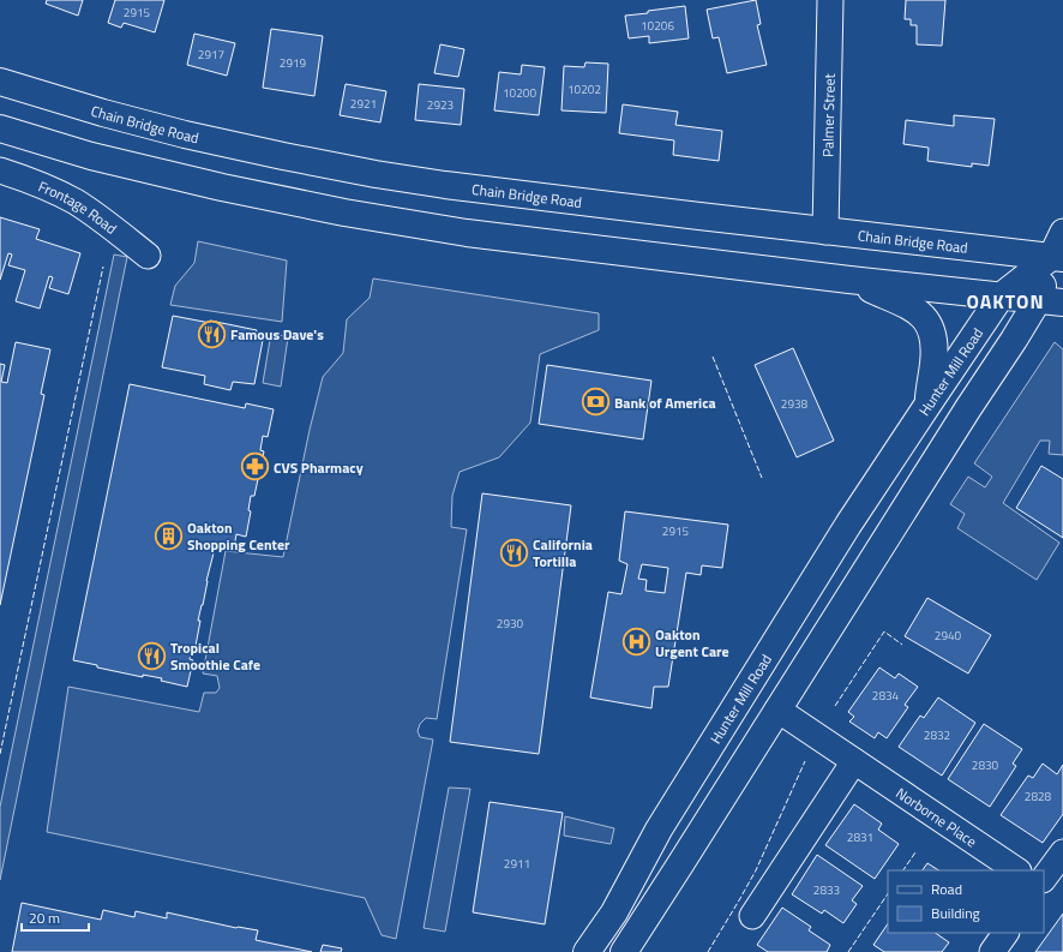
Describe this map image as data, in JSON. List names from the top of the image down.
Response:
{
  "streets": {
    "main road": ["Chain Bridge Road", "Hunter Mill Road"],
    "street": ["Palmer Street", "Frontage Road", "Norborne Place"]
  },
  "crossings": [
    ["Palmer Street", "Chain Bridge Road"],
    ["Chain Bridge Road", "Hunter Mill Road"]
  ],
  "districts": ["OAKTON"],
  "places": {
    "restaurant": ["Famous Dave's", "California Tortilla", "Tropical Smoothie Cafe"],
    "bank": ["Bank of America"],
    "pharmacy": ["CVS Pharmacy"],
    "building": ["Oakton Shopping Center"],
    "hospital": ["Oakton Urgent Care"]
  },
  "house_numbers": [
    "2915",
    "10206",
    "2917",
    "2919",
    "10202",
    "10200",
    "2921",
    "2923",
    "2938",
    "2915",
    "2930",
    "2940",
    "2834",
    "2832",
    "2830",
    "2828",
    "2831",
    "2911",
    "2833"
  ],
  "legend": ["Road", "Building"],
  "scale_bar": "20 m"
}
